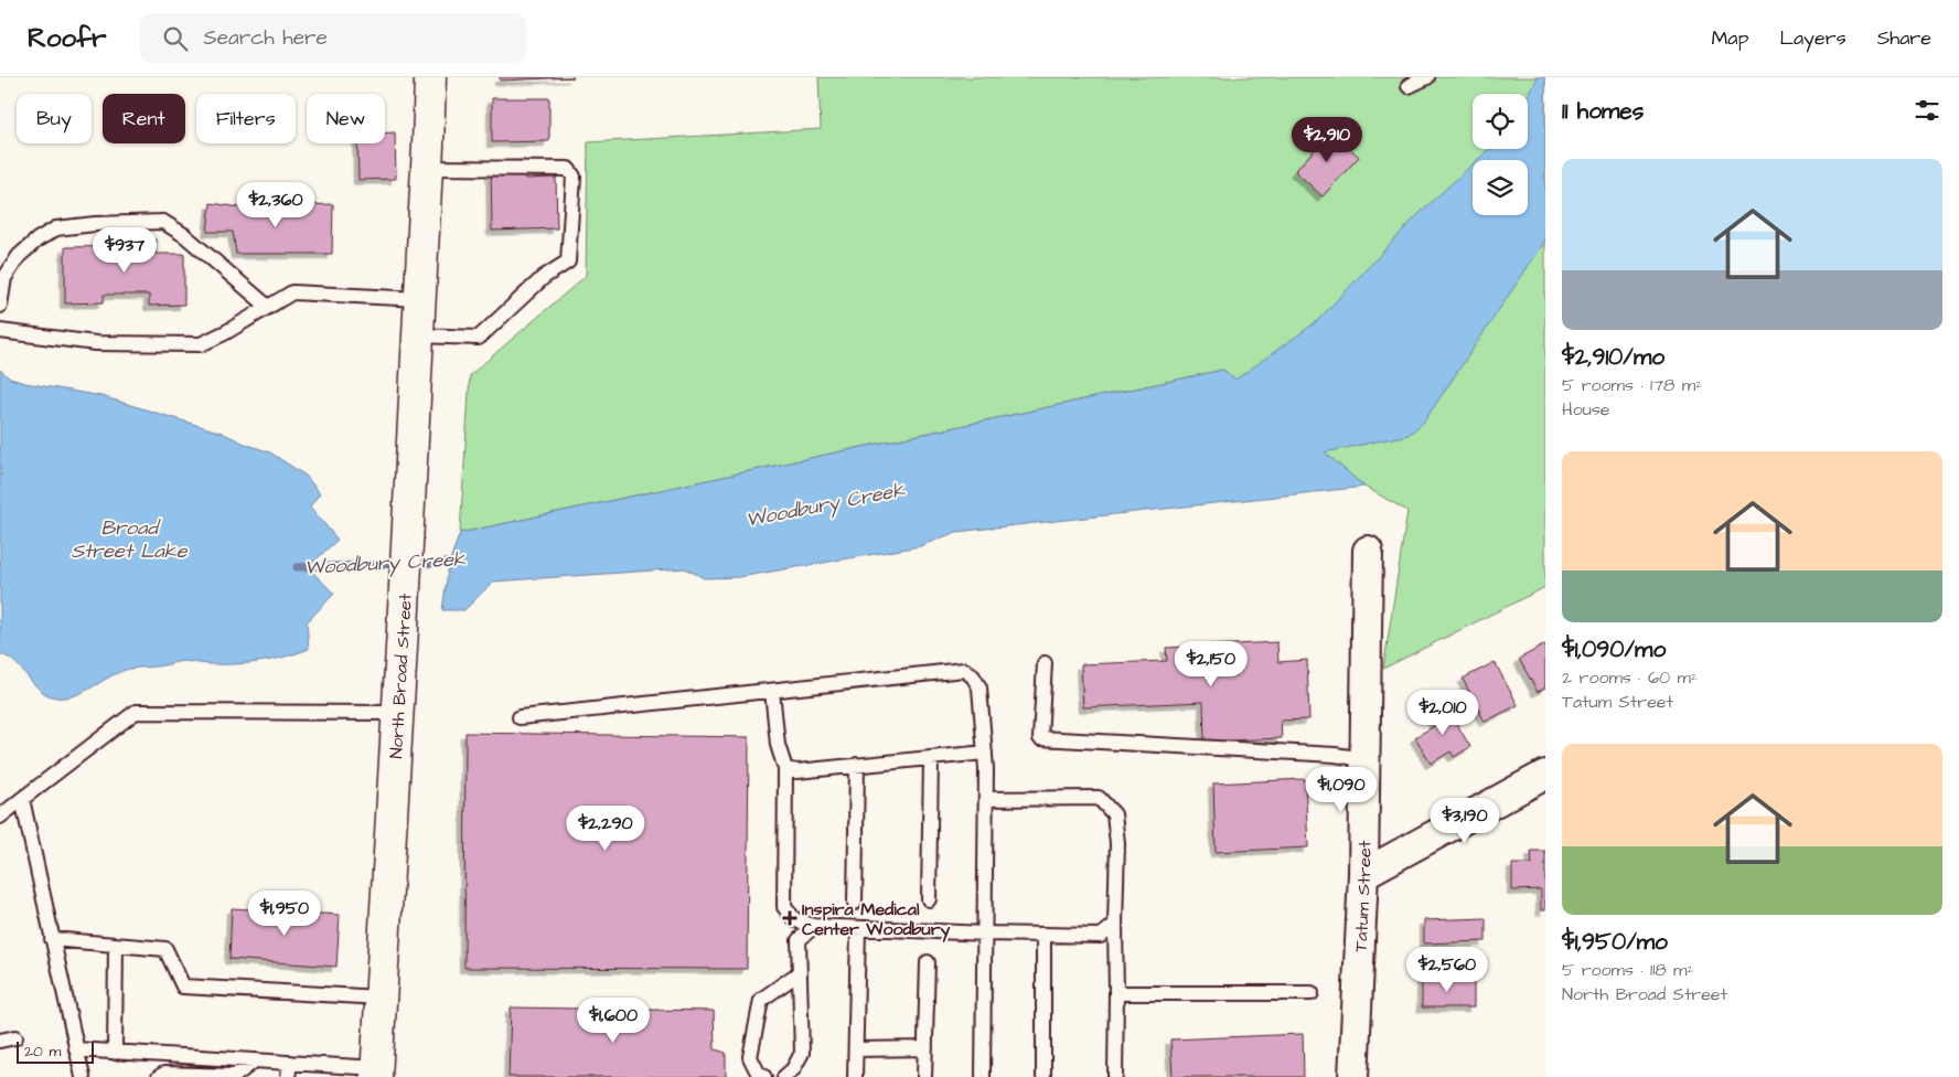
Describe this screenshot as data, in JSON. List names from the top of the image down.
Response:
{
  "streets": {
    "main road": ["North Broad Street"],
    "street": ["Tatum Street"]
  },
  "water": ["Woodbury Creek", "Broad Street Lake"],
  "places": {
    "health": ["Inspira Medical Center Woodbury"]
  },
  "scale_bar": "20 m",
  "page": {
    "header": "Roofr",
    "search": "Search here",
    "nav": ["Map", "Layers", "Share"],
    "heading": "11 homes",
    "chip": [
      "Buy",
      "Rent",
      "Filters",
      "New"
    ],
    "price": [
      "$2,910",
      "$2,360",
      "$937",
      "$2,150",
      "$2,010",
      "$1,090",
      "$3,190",
      "$2,290",
      "$1,950",
      "$2,560",
      "$1,600"
    ],
    "list": [
      {
        "name": "$2,910/mo",
        "note": "5 rooms · 178 m² · House"
      },
      {
        "name": "$1,090/mo",
        "note": "2 rooms · 60 m² · Tatum Street"
      },
      {
        "name": "$1,950/mo",
        "note": "5 rooms · 118 m² · North Broad Street"
      }
    ],
    "scale": "20 m"
  }
}
